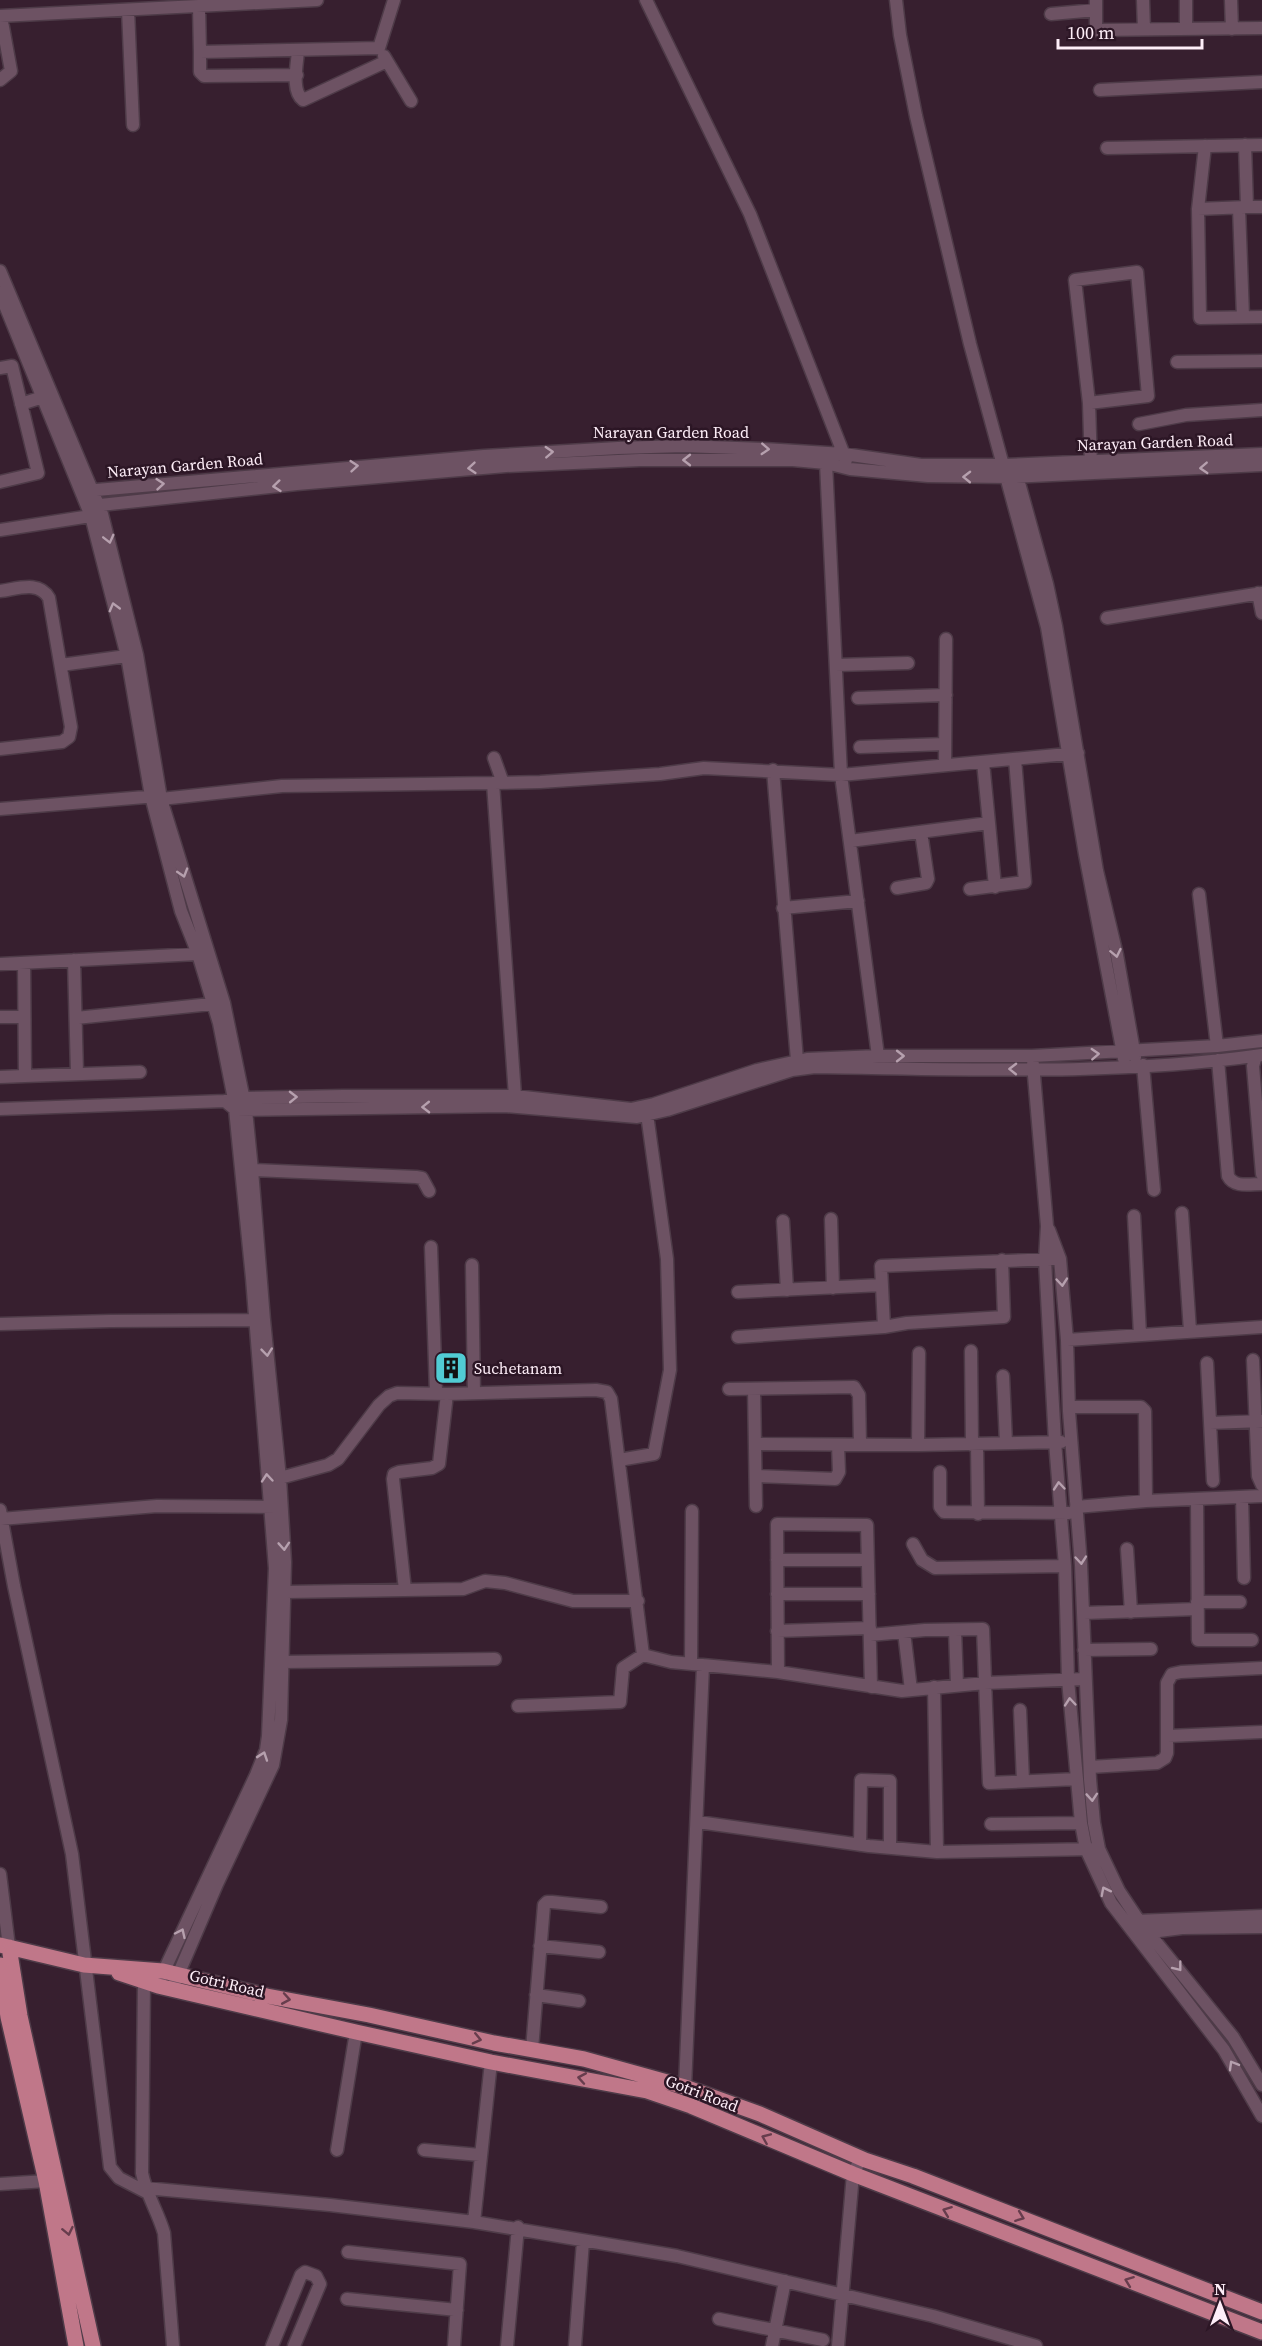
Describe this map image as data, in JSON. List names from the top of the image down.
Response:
{
  "streets": {
    "main road": ["Gotri Road"],
    "street": ["Narayan Garden Road"]
  },
  "places": {
    "building": ["Suchetanam"]
  },
  "scale_bar": "100 m",
  "north": "top"
}
